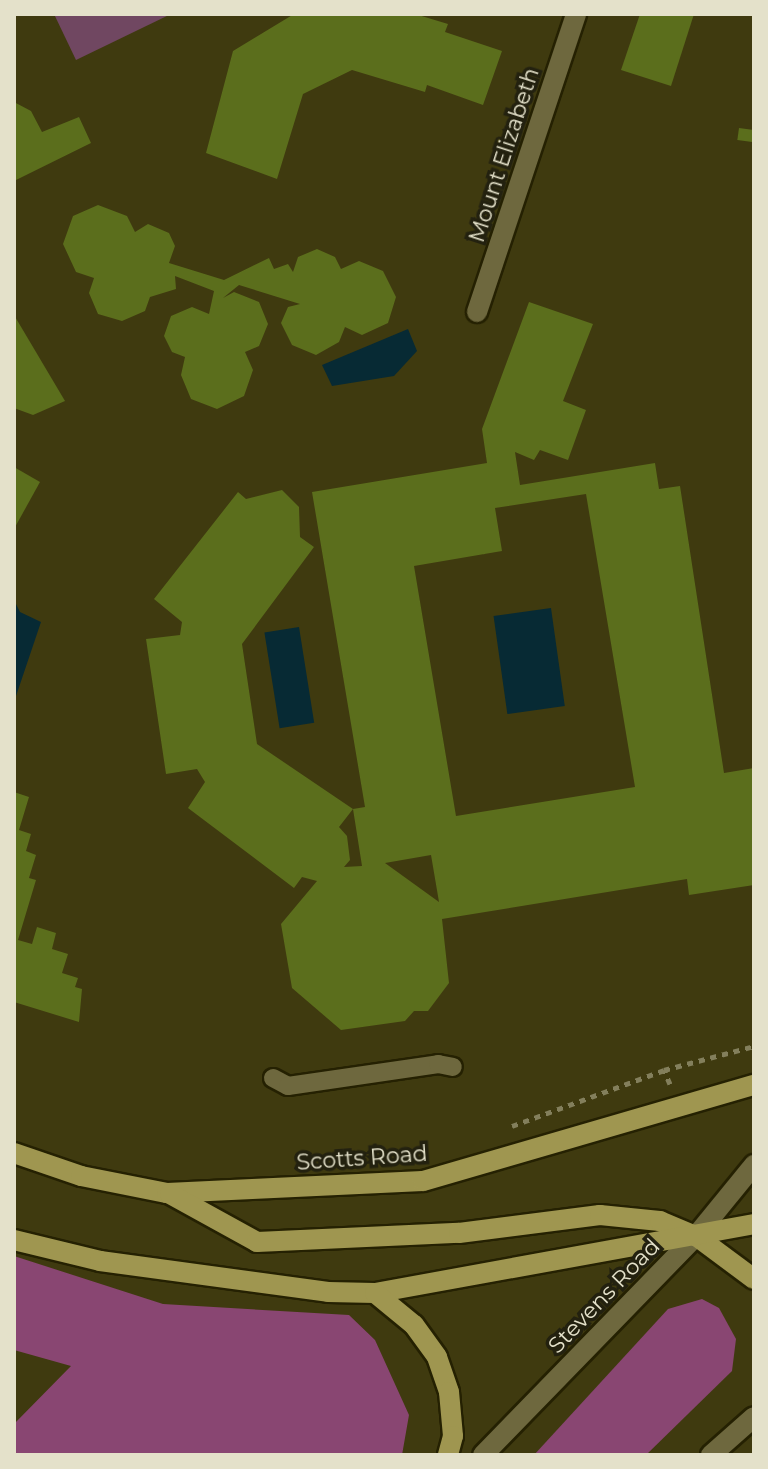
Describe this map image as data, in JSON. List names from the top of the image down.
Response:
{
  "streets": {
    "main road": ["Mount Elizabeth", "Scotts Road", "Stevens Road"]
  }
}
